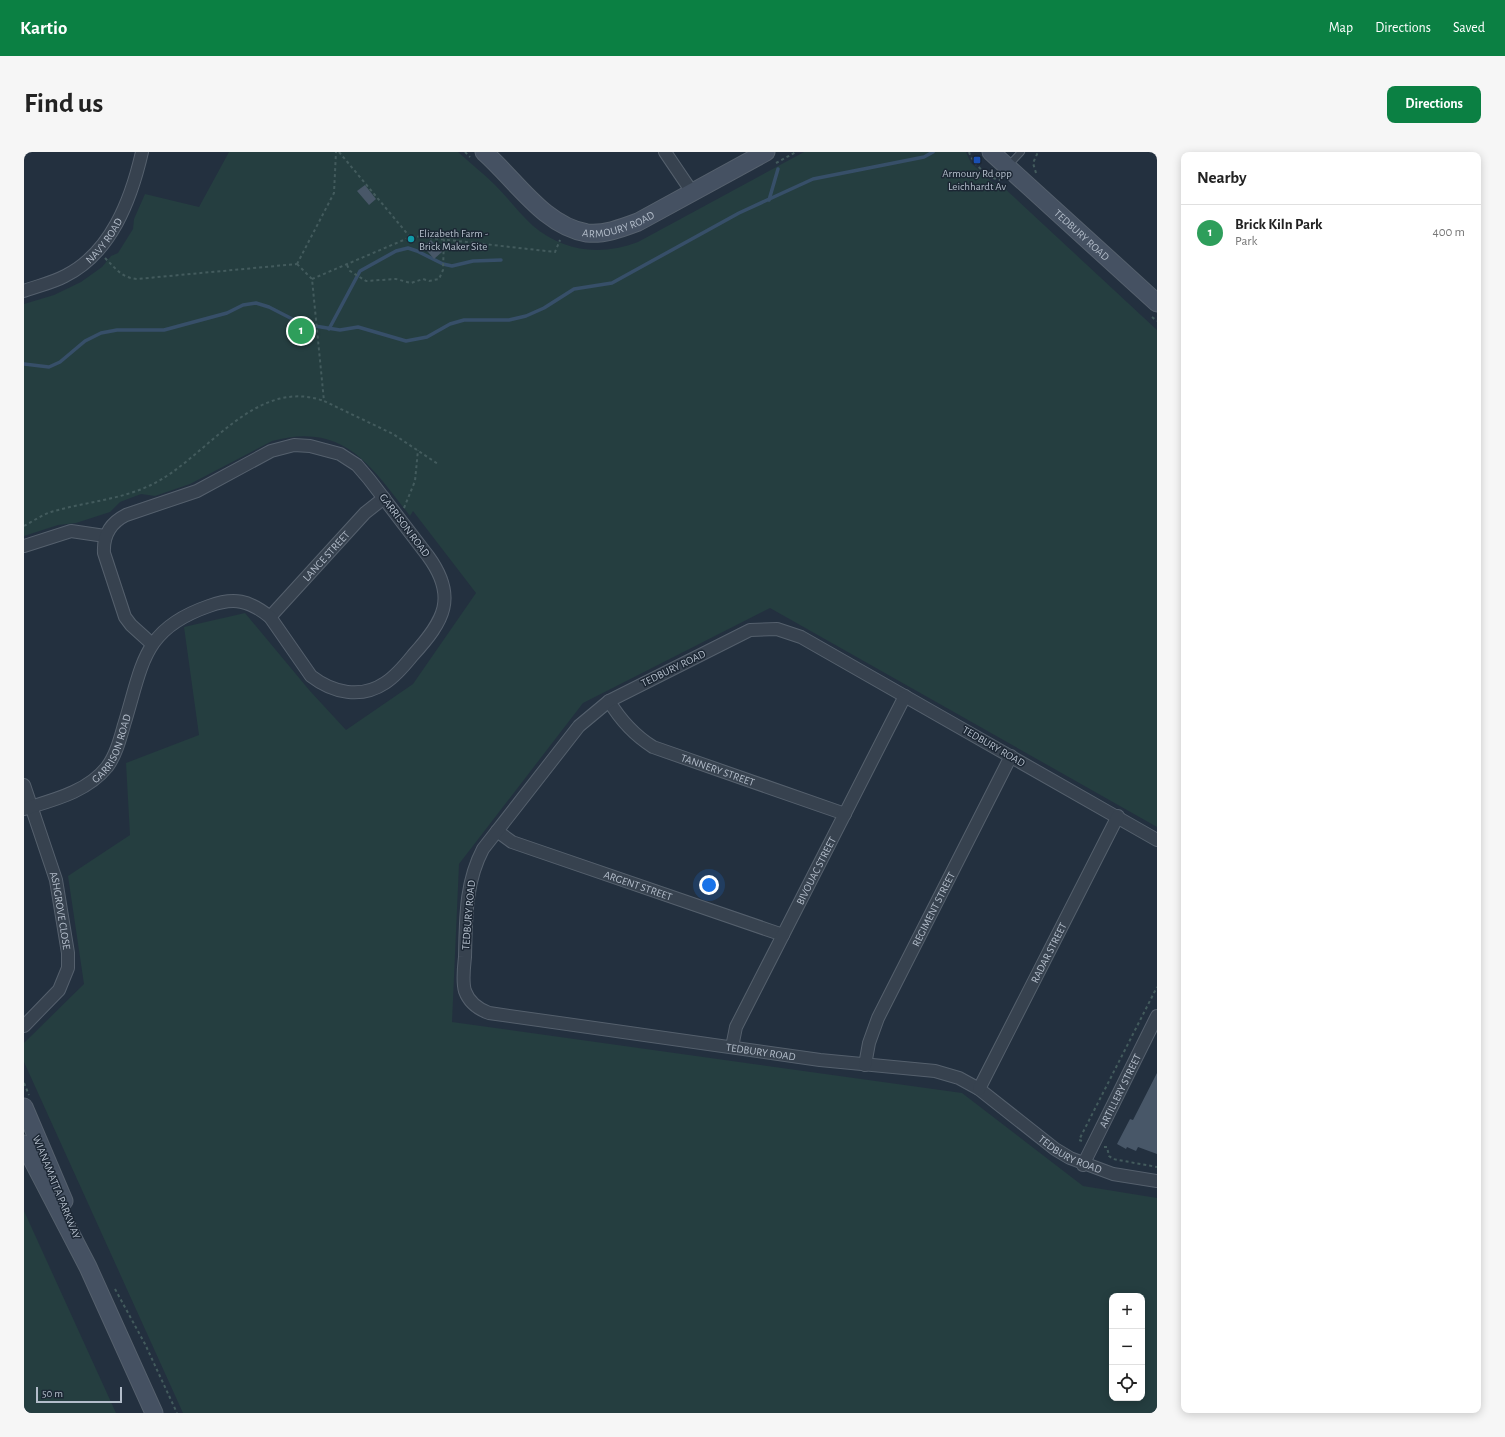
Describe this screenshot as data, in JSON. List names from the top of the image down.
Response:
{
  "streets": {
    "street": [
      "ARMOURY ROAD",
      "TEDBURY ROAD",
      "NAVY ROAD",
      "GARRISON ROAD",
      "LANCE STREET",
      "TANNERY STREET",
      "BIVOUAC STREET",
      "ARGENT STREET",
      "REGIMENT STREET",
      "ASHGROVE CLOSE",
      "RADAR STREET",
      "ARTILLERY STREET",
      "WIANAMATTA PARKWAY"
    ]
  },
  "crossings": [
    ["TEDBURY ROAD", "TANNERY STREET"],
    ["TEDBURY ROAD", "BIVOUAC STREET"],
    ["TEDBURY ROAD", "ARGENT STREET"],
    ["TEDBURY ROAD", "REGIMENT STREET"],
    ["TEDBURY ROAD", "RADAR STREET"],
    ["TEDBURY ROAD", "ARTILLERY STREET"],
    ["GARRISON ROAD", "LANCE STREET"],
    ["GARRISON ROAD", "ASHGROVE CLOSE"],
    ["TANNERY STREET", "BIVOUAC STREET"],
    ["BIVOUAC STREET", "ARGENT STREET"]
  ],
  "places": {
    "transit": ["Armoury Rd opp Leichhardt Av"],
    "other": ["Elizabeth Farm - Brick Maker Site"]
  },
  "scale_bar": "50 m",
  "page": {
    "header": "Kartio",
    "nav": ["Map", "Directions", "Saved"],
    "buttons": "Directions",
    "title": "Find us",
    "heading": "Nearby",
    "list": [
      {
        "mark": "1",
        "name": "Brick Kiln Park",
        "note": "Park",
        "value": "400 m"
      }
    ],
    "pins": "1",
    "map_buttons": ["+", "−"],
    "scale": "50 m"
  }
}
